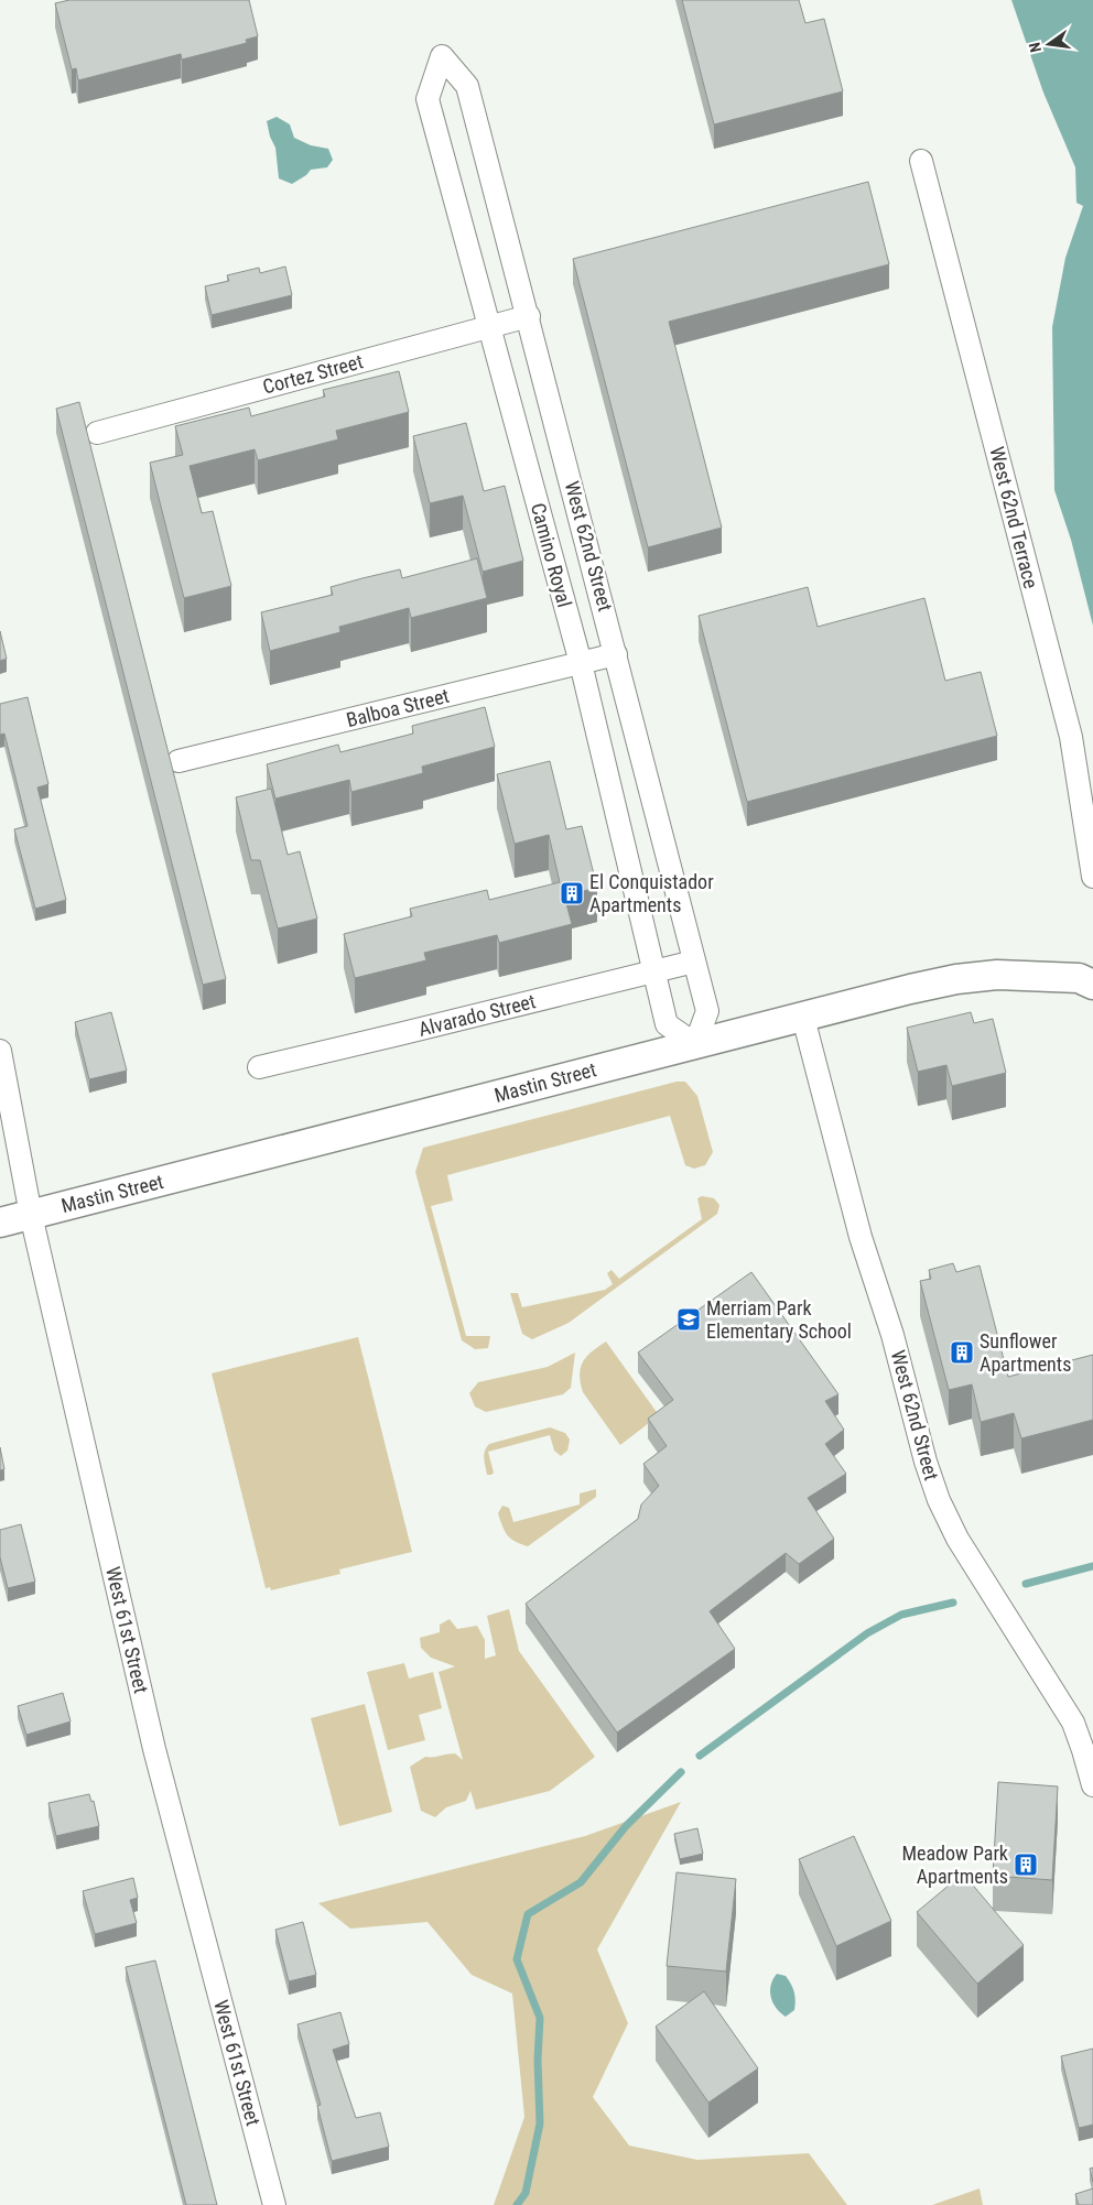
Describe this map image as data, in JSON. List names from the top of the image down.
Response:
{
  "streets": {
    "street": [
      "Cortez Street",
      "West 62nd Terrace",
      "West 62nd Street",
      "Camino Royal",
      "Balboa Street",
      "Alvarado Street",
      "Mastin Street",
      "West 61st Street"
    ]
  },
  "crossings": [
    ["Cortez Street", "West 62nd Street"],
    ["Cortez Street", "Camino Royal"],
    ["West 62nd Street", "Camino Royal"],
    ["West 62nd Street", "Balboa Street"],
    ["West 62nd Street", "Alvarado Street"],
    ["West 62nd Street", "Mastin Street"],
    ["Camino Royal", "Balboa Street"],
    ["Camino Royal", "Alvarado Street"],
    ["Camino Royal", "Mastin Street"],
    ["Mastin Street", "West 61st Street"]
  ],
  "places": {
    "building": ["El Conquistador Apartments", "Sunflower Apartments", "Meadow Park Apartments"],
    "school or university": ["Merriam Park Elementary School"]
  },
  "north": "left"
}
